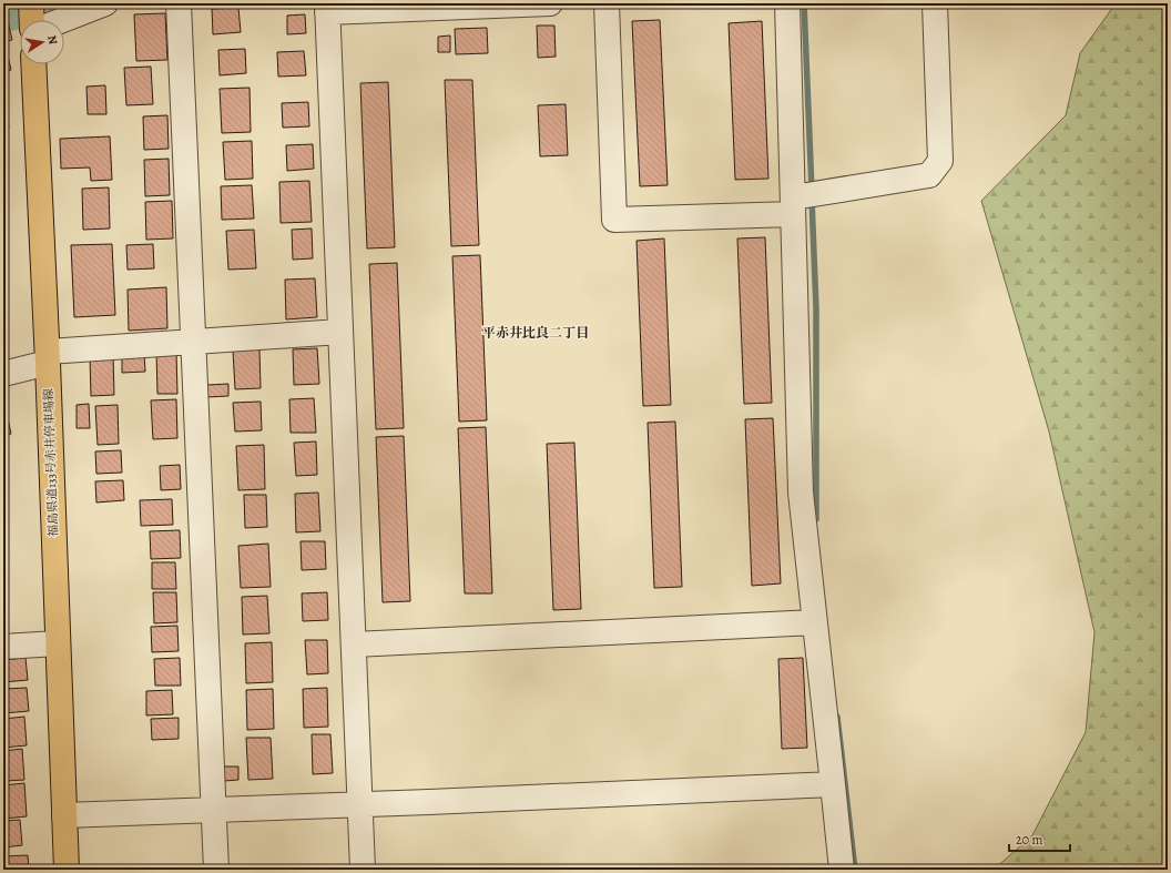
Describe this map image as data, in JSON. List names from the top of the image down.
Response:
{
  "streets": {
    "main road": ["福島県道133号赤井停車場線"]
  },
  "districts": ["平赤井比良二丁目"],
  "scale_bar": "20 m",
  "north": "right"
}
